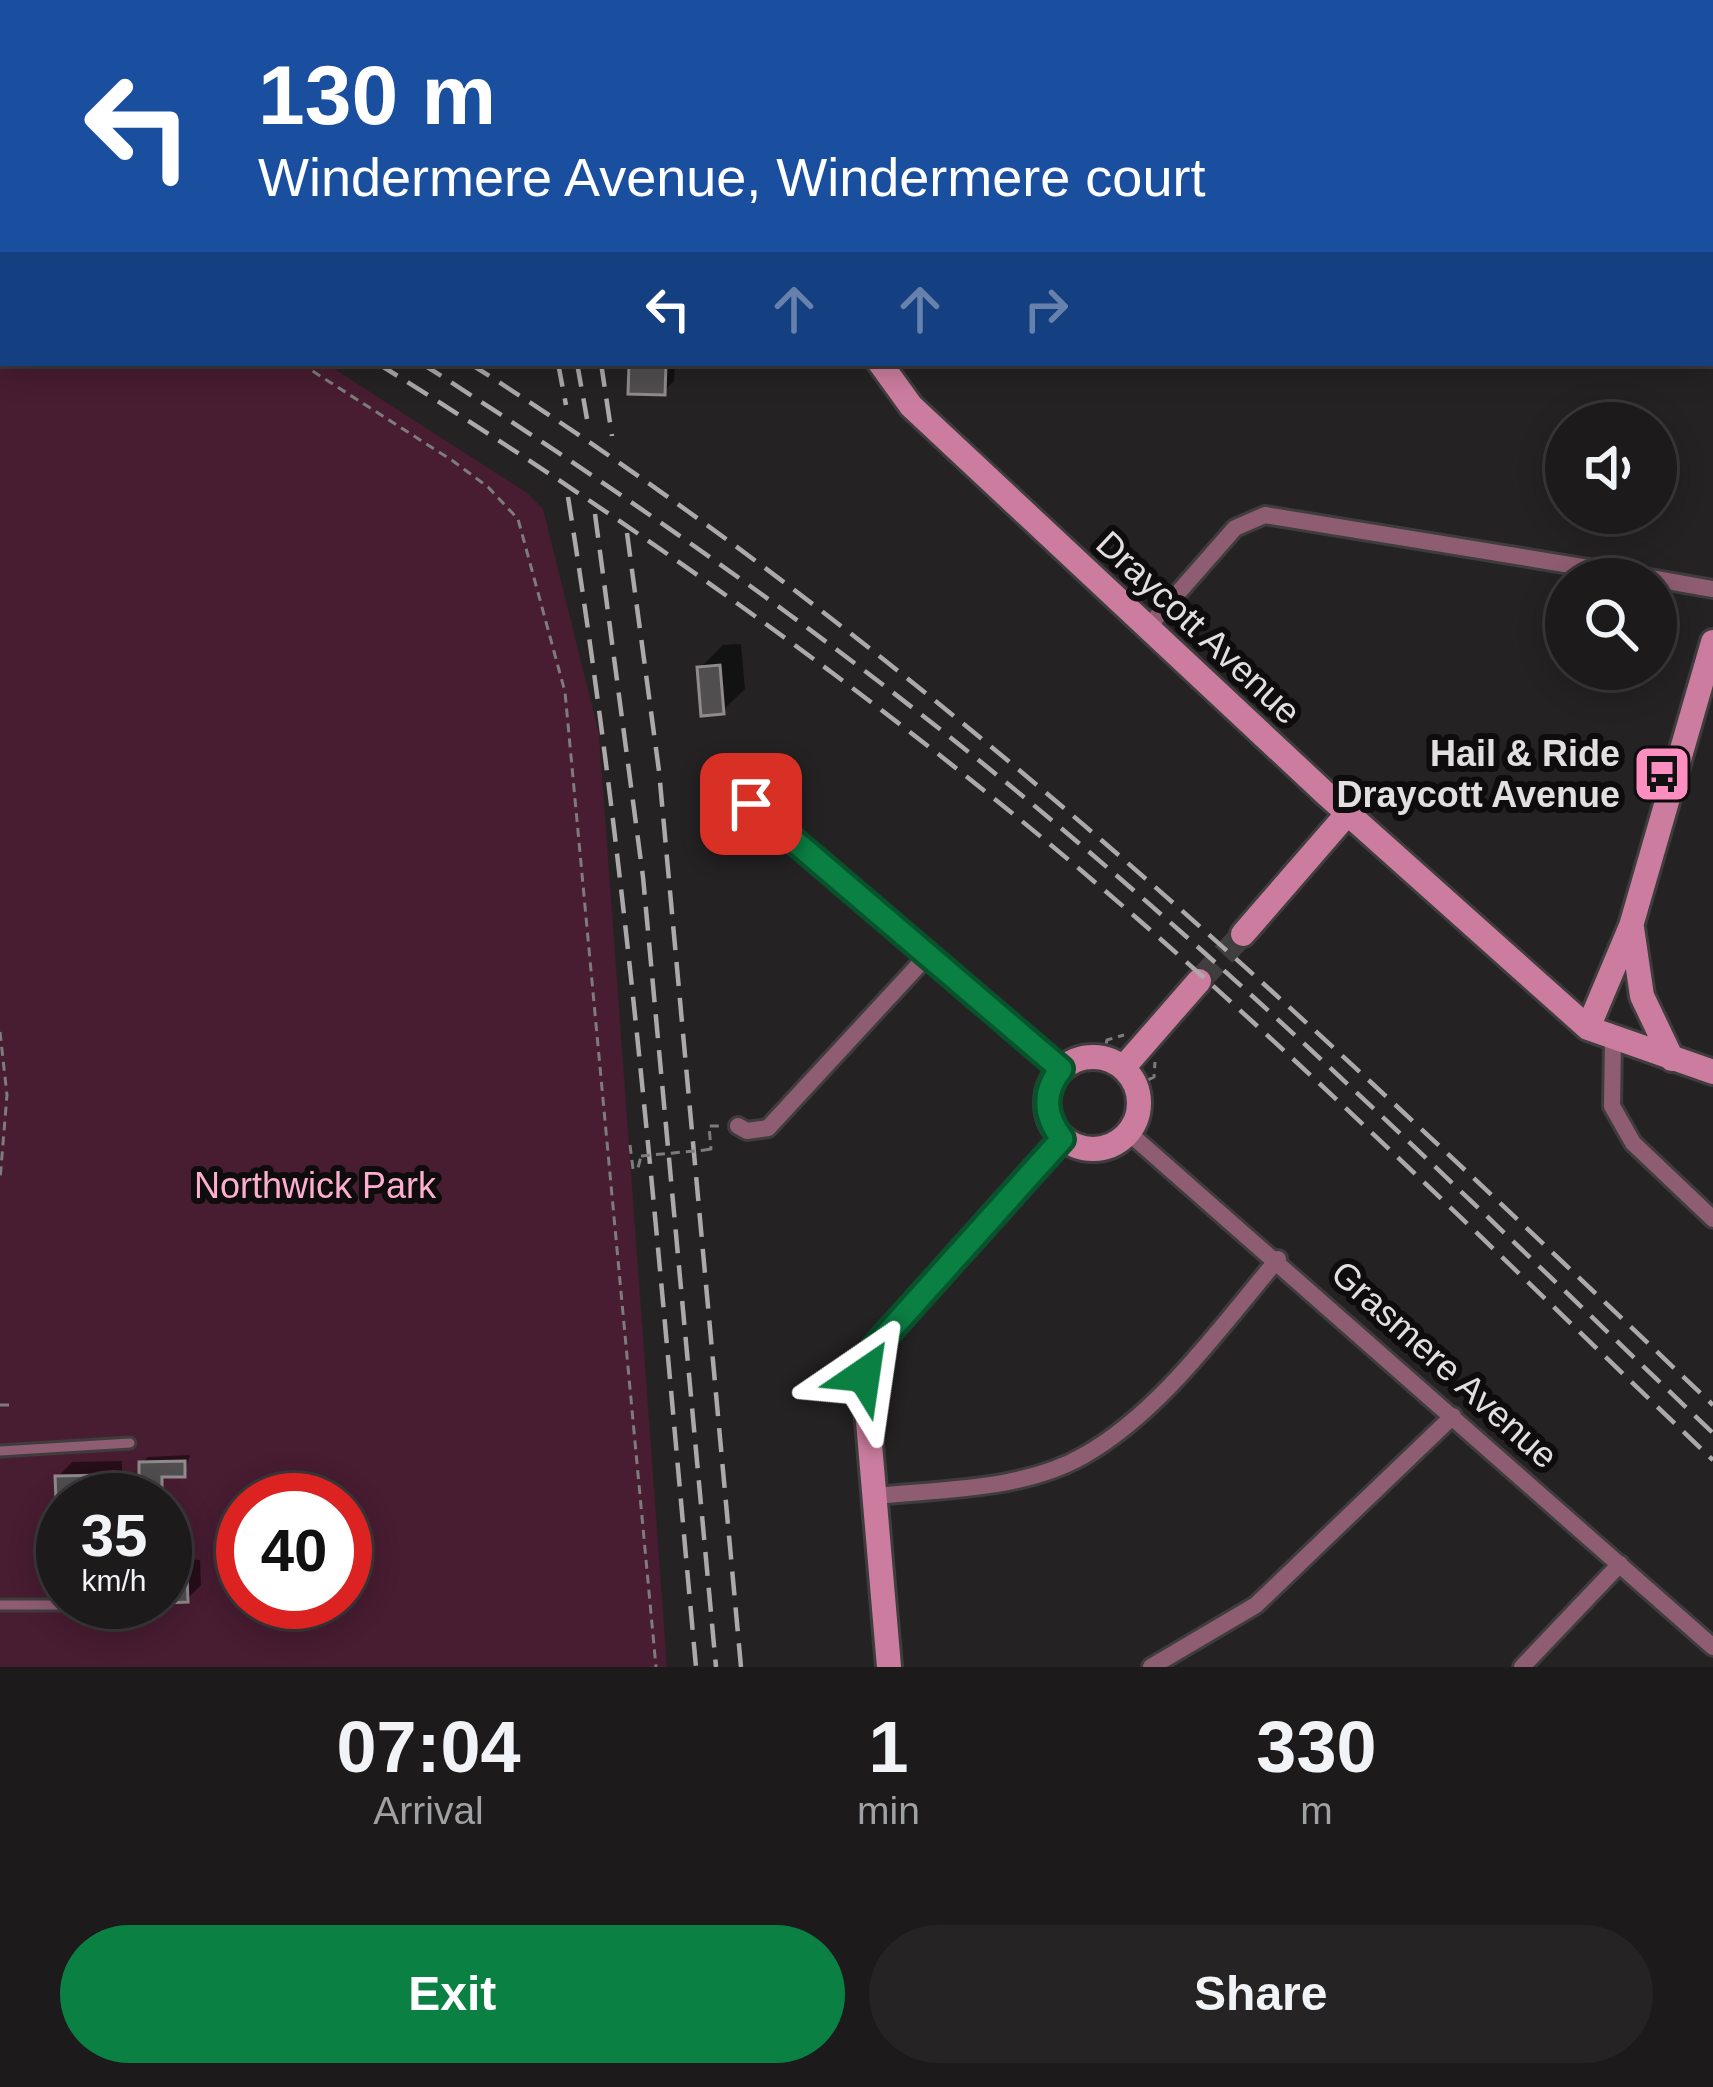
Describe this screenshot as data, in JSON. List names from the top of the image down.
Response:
{
  "streets": {
    "street": ["Draycott Avenue", "Grasmere Avenue"]
  },
  "parks": ["Northwick Park"],
  "places": {
    "bus stop": ["Hail & Ride Draycott Avenue"]
  },
  "page": {
    "turn": ["130 m", "Windermere Avenue, Windermere court"],
    "speed": "35 km/h",
    "limit": "40",
    "eta": [
      "07:04",
      "Arrival",
      "1",
      "min",
      "330",
      "m"
    ],
    "buttons": ["Exit", "Share"]
  }
}
